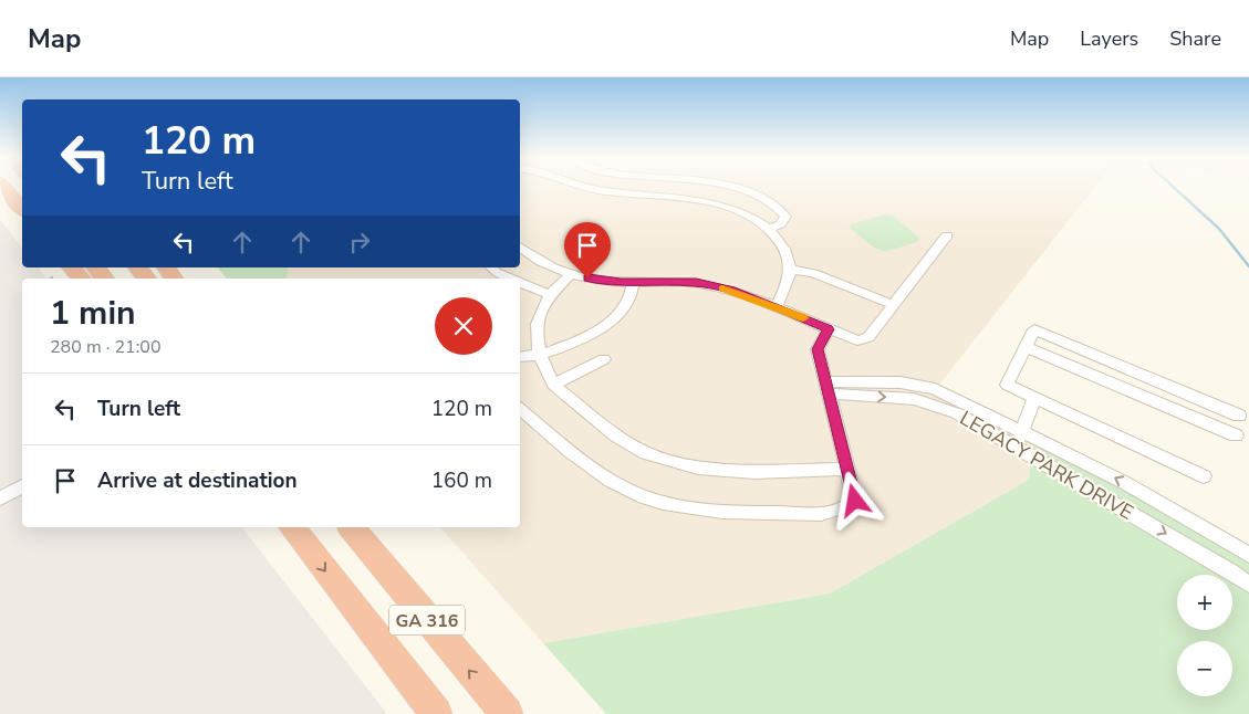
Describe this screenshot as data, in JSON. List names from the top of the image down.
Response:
{
  "streets": {
    "highway": ["GA 316"],
    "street": ["LEGACY PARK DRIVE"]
  },
  "page": {
    "header": "Map",
    "nav": ["Map", "Layers", "Share"],
    "turn": ["120 m", "Turn left"],
    "heading": ["1 min", "280 m · 21:00"],
    "list": [
      {
        "name": "Turn left",
        "value": "120 m"
      },
      {
        "name": "Arrive at destination",
        "value": "160 m"
      }
    ],
    "map_buttons": ["+", "−"]
  }
}
